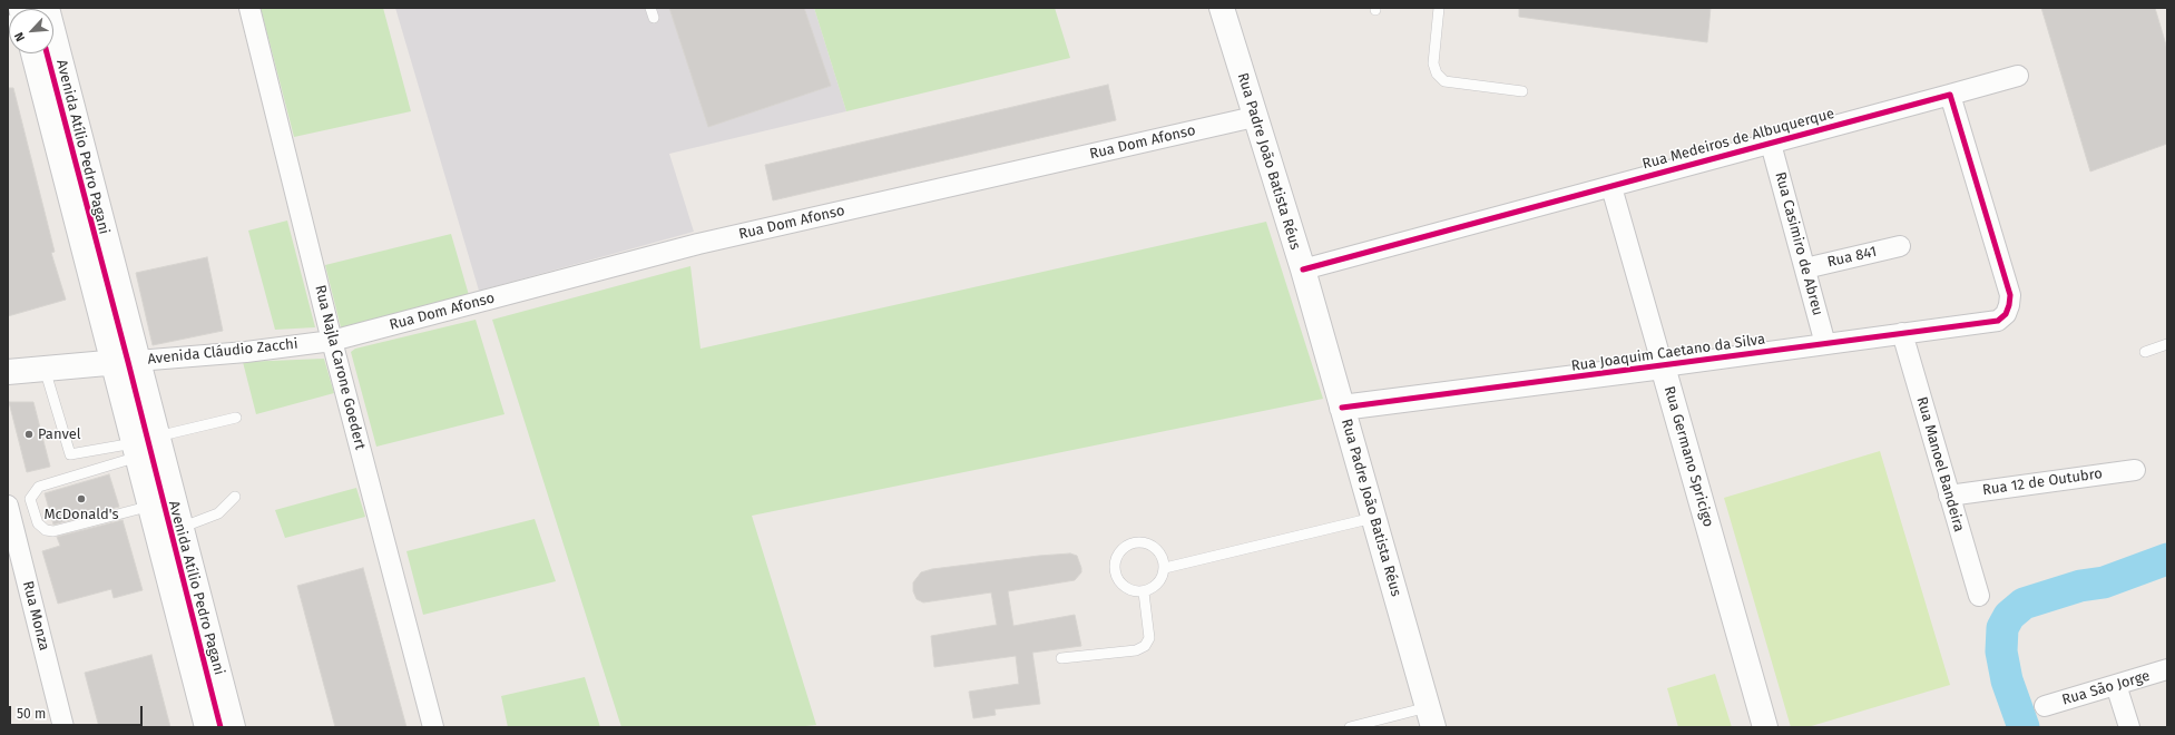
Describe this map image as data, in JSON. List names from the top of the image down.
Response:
{
  "streets": {
    "main road": [
      "Avenida Atílio Pedro Pagani",
      "Rua Padre João Batista Réus",
      "Avenida Cláudio Zacchi",
      "Rua Joaquim Caetano da Silva",
      "Rua Germano Spricigo"
    ],
    "street": [
      "Rua Medeiros de Albuquerque",
      "Rua Dom Afonso",
      "Rua Casimiro de Abreu",
      "Rua 841",
      "Rua Najla Carone Goedert",
      "Rua Manoel Bandeira",
      "Rua 12 de Outubro",
      "Rua Monza",
      "Rua São Jorge"
    ]
  },
  "crossings": [
    ["Rua Medeiros de Albuquerque", "Rua Padre João Batista Réus"],
    ["Rua Medeiros de Albuquerque", "Rua Casimiro de Abreu"],
    ["Rua Medeiros de Albuquerque", "Rua Joaquim Caetano da Silva"],
    ["Rua Medeiros de Albuquerque", "Rua Germano Spricigo"],
    ["Rua Dom Afonso", "Rua Padre João Batista Réus"],
    ["Rua Dom Afonso", "Avenida Cláudio Zacchi"],
    ["Rua Dom Afonso", "Rua Najla Carone Goedert"],
    ["Avenida Atílio Pedro Pagani", "Avenida Cláudio Zacchi"],
    ["Rua Padre João Batista Réus", "Rua Joaquim Caetano da Silva"],
    ["Rua Casimiro de Abreu", "Rua 841"],
    ["Rua Casimiro de Abreu", "Rua Joaquim Caetano da Silva"],
    ["Avenida Cláudio Zacchi", "Rua Najla Carone Goedert"],
    ["Rua Joaquim Caetano da Silva", "Rua Germano Spricigo"],
    ["Rua Joaquim Caetano da Silva", "Rua Manoel Bandeira"],
    ["Rua Manoel Bandeira", "Rua 12 de Outubro"]
  ],
  "places": ["Panvel", "McDonald's"],
  "scale_bar": "50 m",
  "north": "bottom left"
}
